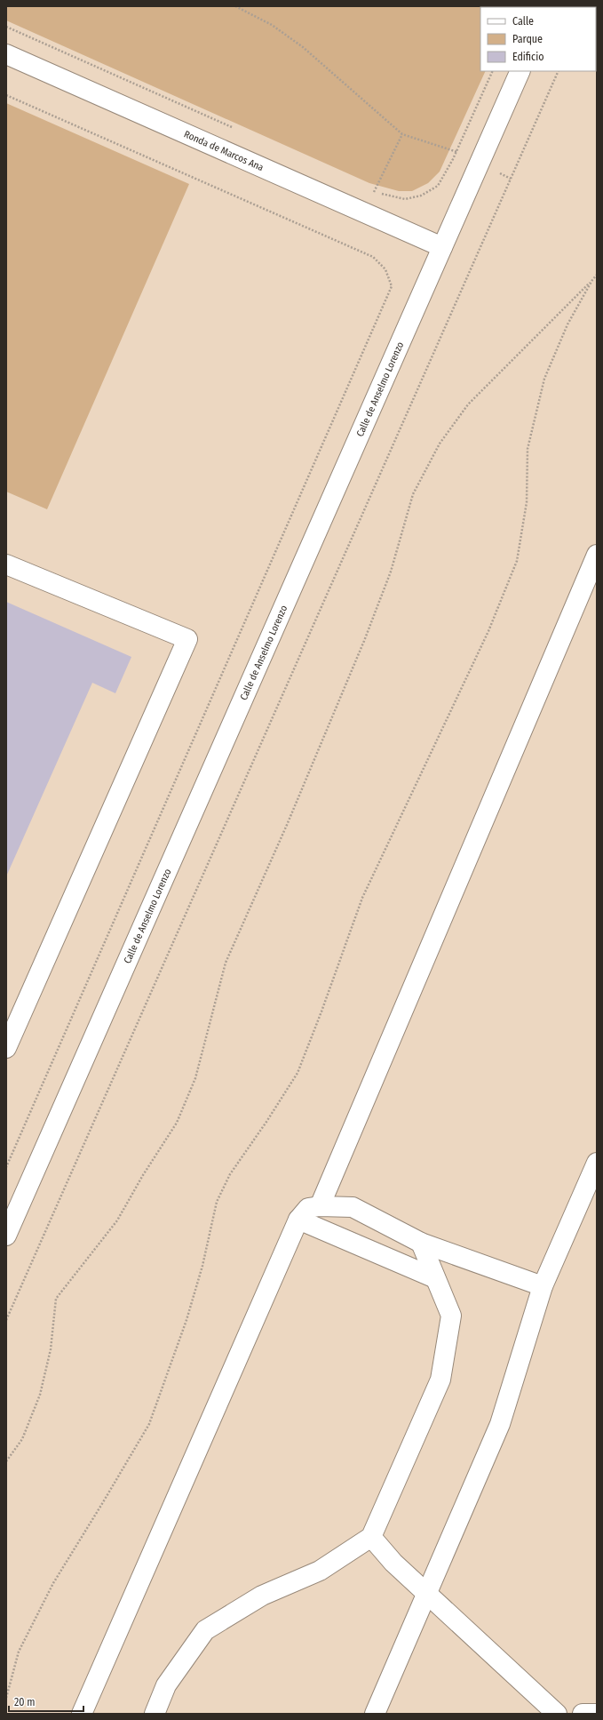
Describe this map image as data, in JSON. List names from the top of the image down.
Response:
{
  "streets": {
    "street": ["Ronda de Marcos Ana", "Calle de Anselmo Lorenzo"]
  },
  "crossings": [
    ["Ronda de Marcos Ana", "Calle de Anselmo Lorenzo"]
  ],
  "legend": ["Calle", "Parque", "Edificio"],
  "scale_bar": "20 m"
}
